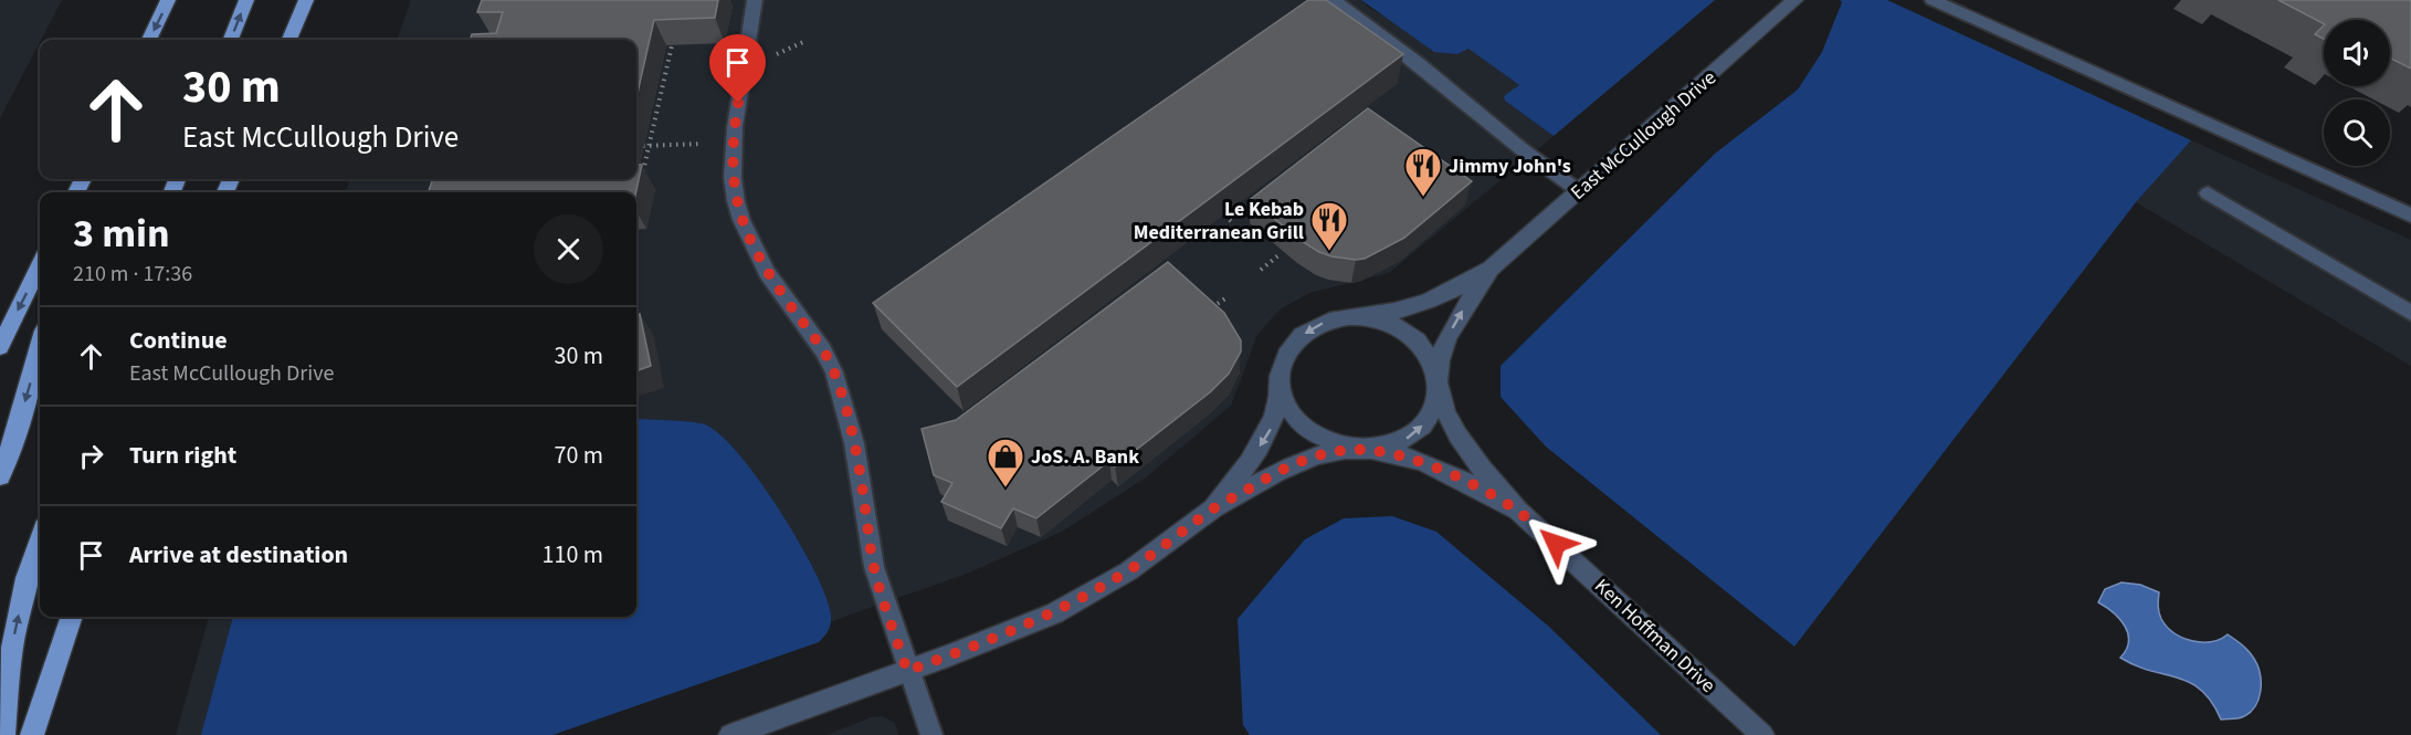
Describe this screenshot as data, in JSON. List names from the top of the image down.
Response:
{
  "streets": {
    "street": ["East McCullough Drive", "Ken Hoffman Drive"]
  },
  "crossings": [
    ["East McCullough Drive", "Ken Hoffman Drive"]
  ],
  "places": {
    "restaurant": ["Jimmy John's", "Le Kebab Mediterranean Grill"],
    "shop": ["JoS. A. Bank"]
  },
  "page": {
    "turn": ["30 m", "East McCullough Drive"],
    "heading": ["3 min", "210 m · 17:36"],
    "list": [
      {
        "name": "Continue",
        "note": "East McCullough Drive",
        "value": "30 m"
      },
      {
        "name": "Turn right",
        "value": "70 m"
      },
      {
        "name": "Arrive at destination",
        "value": "110 m"
      }
    ]
  }
}
